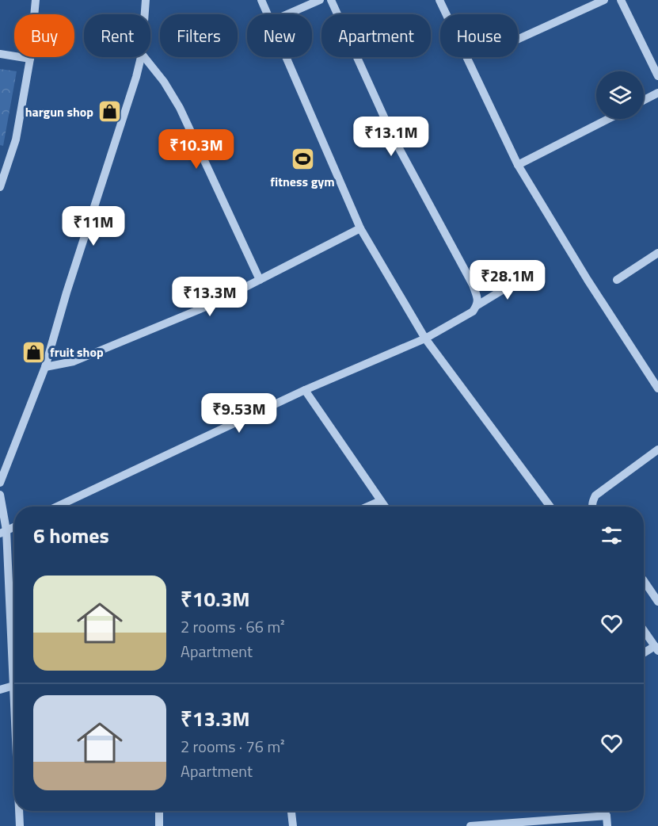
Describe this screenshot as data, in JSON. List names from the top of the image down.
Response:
{
  "places": {
    "shop": ["hargun shop", "fruit shop"],
    "sports": ["fitness gym"]
  },
  "page": {
    "chip": [
      "Buy",
      "Rent",
      "Filters",
      "New",
      "Apartment",
      "House"
    ],
    "price": [
      "₹13.1M",
      "₹10.3M",
      "₹11M",
      "₹28.1M",
      "₹13.3M",
      "₹9.53M"
    ],
    "heading": "6 homes",
    "list": [
      {
        "name": "₹10.3M",
        "note": "2 rooms · 66 m² · Apartment"
      },
      {
        "name": "₹13.3M",
        "note": "2 rooms · 76 m² · Apartment"
      }
    ]
  }
}
